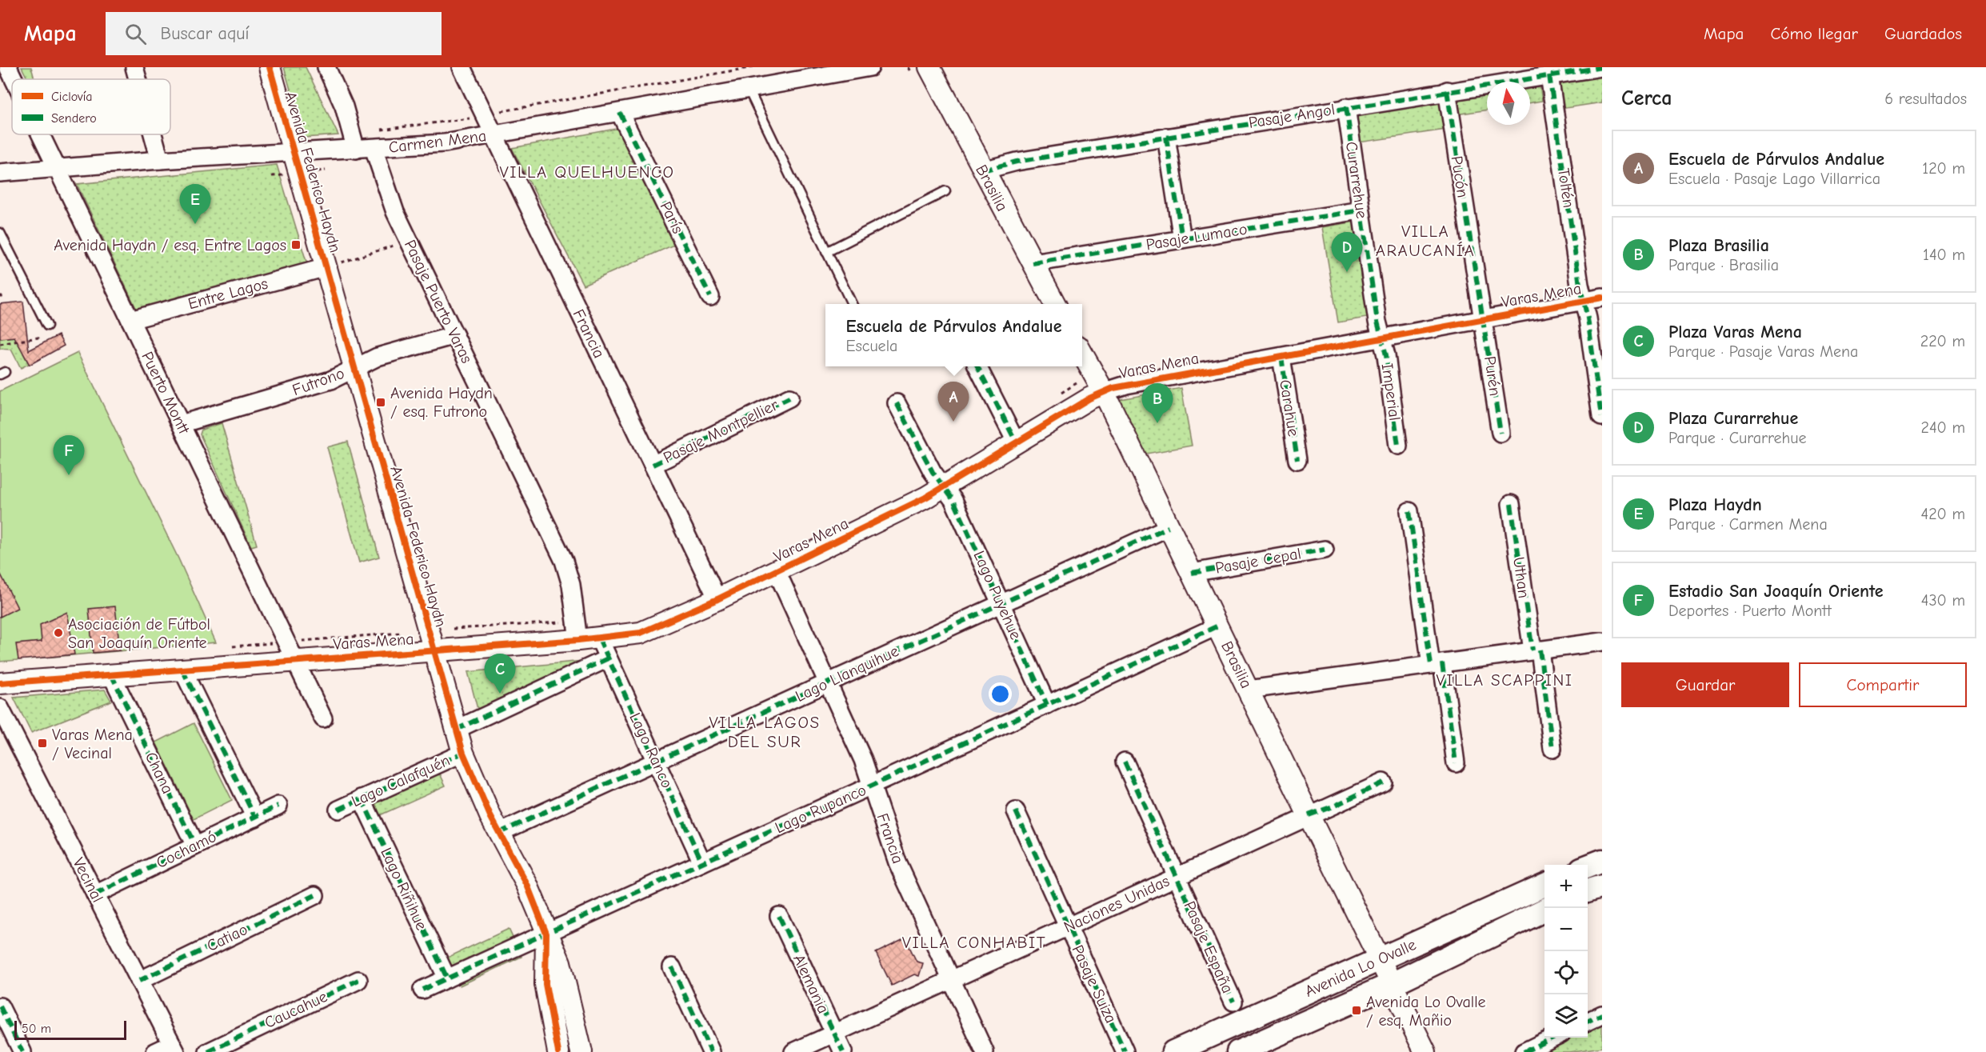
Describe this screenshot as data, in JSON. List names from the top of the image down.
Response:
{
  "streets": {
    "main road": ["Avenida Lo Ovalle"],
    "street": [
      "Pasaje Angol",
      "Carmen Mena",
      "Avenida Federico Haydn",
      "Pucón",
      "Curarrehue",
      "Brasilia",
      "Toltén",
      "París",
      "Pasaje Lumaco",
      "Entre Lagos",
      "Varas Mena",
      "Pasaje Puerto Varas",
      "Francia",
      "Purén",
      "Futrono",
      "Imperial",
      "Puerto Montt",
      "Carahue",
      "Pasaje Montpellier",
      "Pasaje Cepal",
      "Uthan",
      "Lago Puyehue",
      "Lago Llanquihue",
      "Lago Ranco",
      "Chana",
      "Lago Calafquén",
      "Lago Rupanco",
      "Cochamó",
      "Vecinal",
      "Lago Riñihue",
      "Naciones Unidas",
      "Catiao",
      "Pasaje España",
      "Alemania",
      "Pasaje Suiza",
      "Caucahue"
    ]
  },
  "crossings": [
    ["Pasaje Angol", "Pucón"],
    ["Pasaje Angol", "Curarrehue"],
    ["Pasaje Angol", "Brasilia"],
    ["Pasaje Angol", "Toltén"],
    ["Carmen Mena", "Avenida Federico Haydn"],
    ["Carmen Mena", "París"],
    ["Carmen Mena", "Pasaje Puerto Varas"],
    ["Carmen Mena", "Francia"],
    ["Carmen Mena", "Puerto Montt"],
    ["Avenida Federico Haydn", "Entre Lagos"],
    ["Avenida Federico Haydn", "Varas Mena"],
    ["Avenida Federico Haydn", "Futrono"],
    ["Avenida Federico Haydn", "Lago Llanquihue"],
    ["Avenida Federico Haydn", "Lago Calafquén"],
    ["Avenida Federico Haydn", "Lago Rupanco"],
    ["Pucón", "Varas Mena"],
    ["Pucón", "Purén"],
    ["Curarrehue", "Pasaje Lumaco"],
    ["Curarrehue", "Varas Mena"],
    ["Curarrehue", "Imperial"],
    ["Brasilia", "Pasaje Lumaco"],
    ["Brasilia", "Varas Mena"],
    ["Brasilia", "Pasaje Cepal"],
    ["Brasilia", "Lago Llanquihue"],
    ["Brasilia", "Lago Rupanco"],
    ["Brasilia", "Naciones Unidas"],
    ["Brasilia", "Avenida Lo Ovalle"],
    ["Toltén", "Varas Mena"],
    ["Entre Lagos", "Puerto Montt"],
    ["Varas Mena", "Pasaje Puerto Varas"],
    ["Varas Mena", "Francia"],
    ["Varas Mena", "Purén"],
    ["Varas Mena", "Imperial"],
    ["Varas Mena", "Puerto Montt"],
    ["Varas Mena", "Carahue"],
    ["Varas Mena", "Lago Puyehue"],
    ["Varas Mena", "Lago Ranco"],
    ["Varas Mena", "Chana"],
    ["Pasaje Puerto Varas", "Futrono"],
    ["Francia", "Pasaje Montpellier"],
    ["Francia", "Lago Llanquihue"],
    ["Francia", "Lago Rupanco"],
    ["Francia", "Naciones Unidas"],
    ["Futrono", "Puerto Montt"],
    ["Lago Puyehue", "Lago Llanquihue"],
    ["Lago Puyehue", "Lago Rupanco"],
    ["Lago Llanquihue", "Lago Ranco"],
    ["Lago Ranco", "Lago Rupanco"],
    ["Chana", "Cochamó"],
    ["Lago Calafquén", "Lago Riñihue"],
    ["Lago Rupanco", "Lago Riñihue"],
    ["Cochamó", "Vecinal"],
    ["Vecinal", "Catiao"],
    ["Naciones Unidas", "Pasaje España"],
    ["Naciones Unidas", "Alemania"],
    ["Naciones Unidas", "Pasaje Suiza"]
  ],
  "districts": [
    "VILLA QUELHUENCO",
    "VILLA ARAUCANÍA",
    "VILLA SCAPPINI",
    "VILLA LAGOS DEL SUR",
    "VILLA CONHABIT"
  ],
  "places": {
    "transit": [
      "Avenida Haydn / esq. Entre Lagos",
      "Avenida Haydn / esq. Futrono",
      "Varas Mena / Vecinal",
      "Avenida Lo Ovalle / esq. Mañio"
    ],
    "other": ["Asociación de Fútbol San Joaquín Oriente"]
  },
  "legend": ["Ciclovía", "Sendero"],
  "scale_bar": "50 m",
  "north": "top",
  "page": {
    "header": "Mapa",
    "search": "Buscar aquí",
    "nav": ["Mapa", "Cómo llegar", "Guardados"],
    "heading": ["Cerca", "6 resultados"],
    "list": [
      {
        "mark": "A",
        "name": "Escuela de Párvulos Andalue",
        "note": "Escuela · Pasaje Lago Villarrica",
        "value": "120 m"
      },
      {
        "mark": "B",
        "name": "Plaza Brasilia",
        "note": "Parque · Brasilia",
        "value": "140 m"
      },
      {
        "mark": "C",
        "name": "Plaza Varas Mena",
        "note": "Parque · Pasaje Varas Mena",
        "value": "220 m"
      },
      {
        "mark": "D",
        "name": "Plaza Curarrehue",
        "note": "Parque · Curarrehue",
        "value": "240 m"
      },
      {
        "mark": "E",
        "name": "Plaza Haydn",
        "note": "Parque · Carmen Mena",
        "value": "420 m"
      },
      {
        "mark": "F",
        "name": "Estadio San Joaquín Oriente",
        "note": "Deportes · Puerto Montt",
        "value": "430 m"
      }
    ],
    "pins": [
      "E",
      "D",
      "A",
      "B",
      "F",
      "C"
    ],
    "popup": ["Escuela de Párvulos Andalue", "Escuela"],
    "buttons": ["Guardar", "Compartir"],
    "map_buttons": ["+", "−"],
    "scale": "50 m"
  }
}
